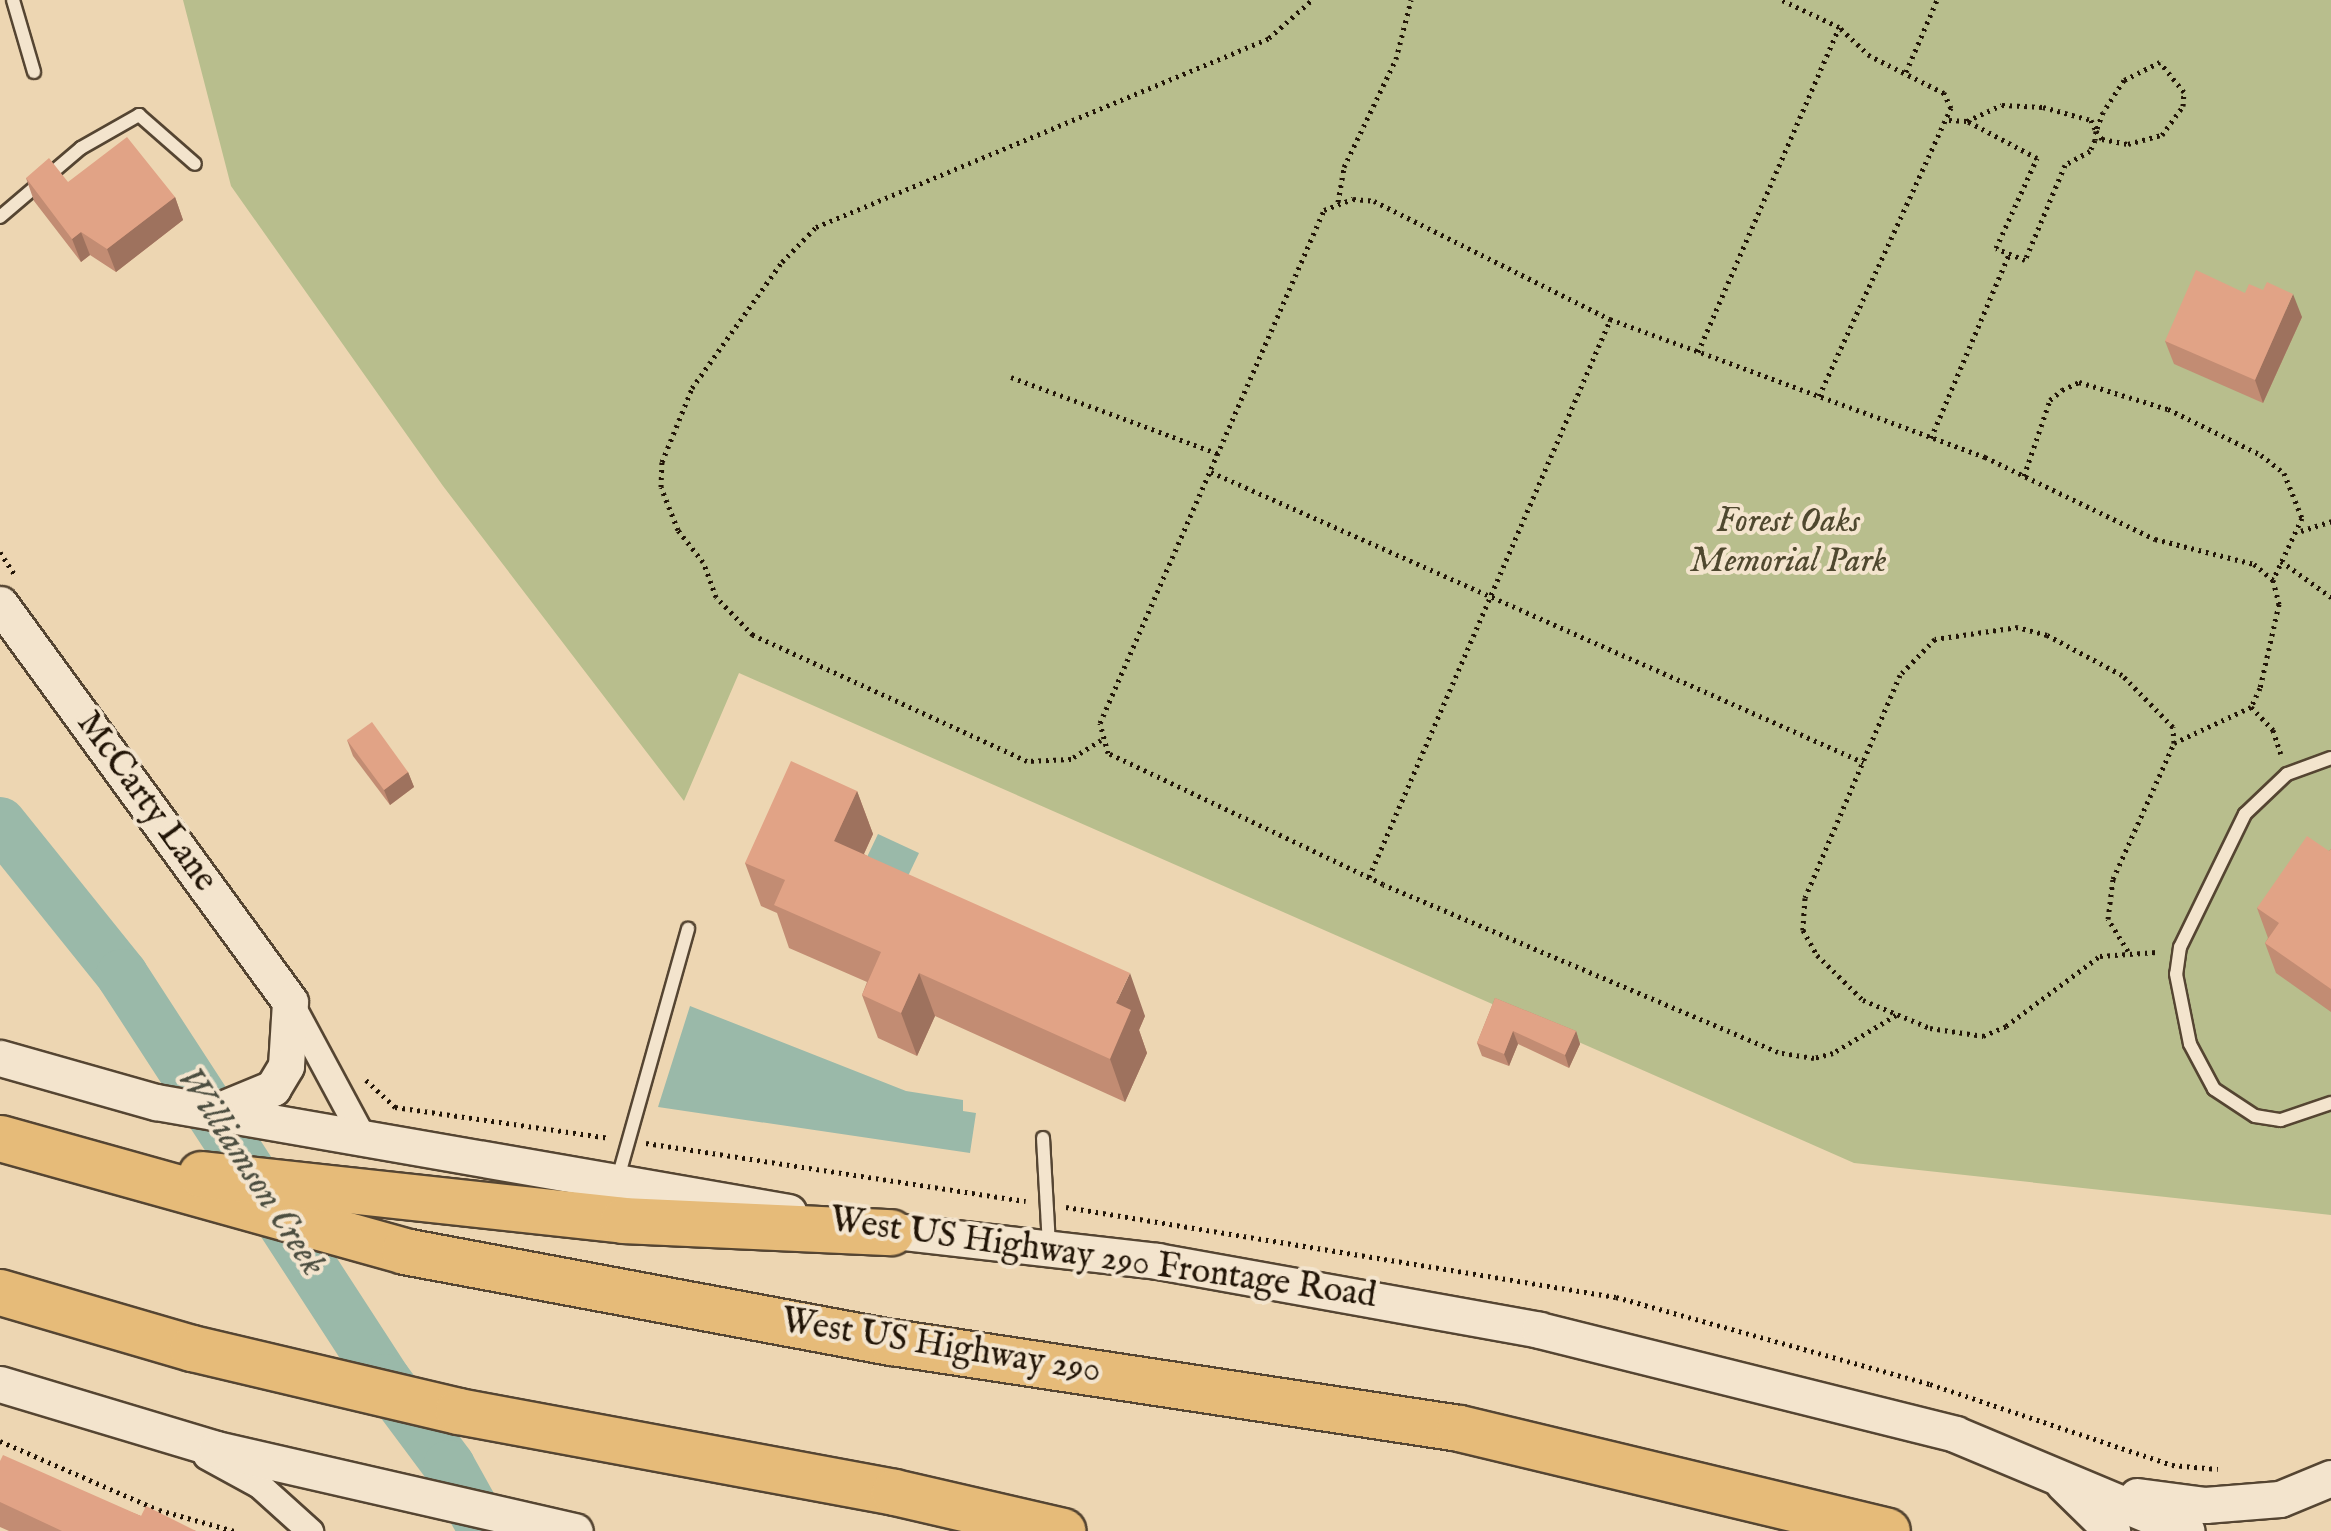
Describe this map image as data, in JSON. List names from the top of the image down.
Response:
{
  "streets": {
    "highway": ["West US Highway 290"],
    "main road": ["McCarty Lane", "West US Highway 290 Frontage Road"]
  },
  "crossings": [
    ["McCarty Lane", "West US Highway 290 Frontage Road"]
  ],
  "water": ["Williamson Creek"],
  "parks": ["Forest Oaks Memorial Park"]
}
